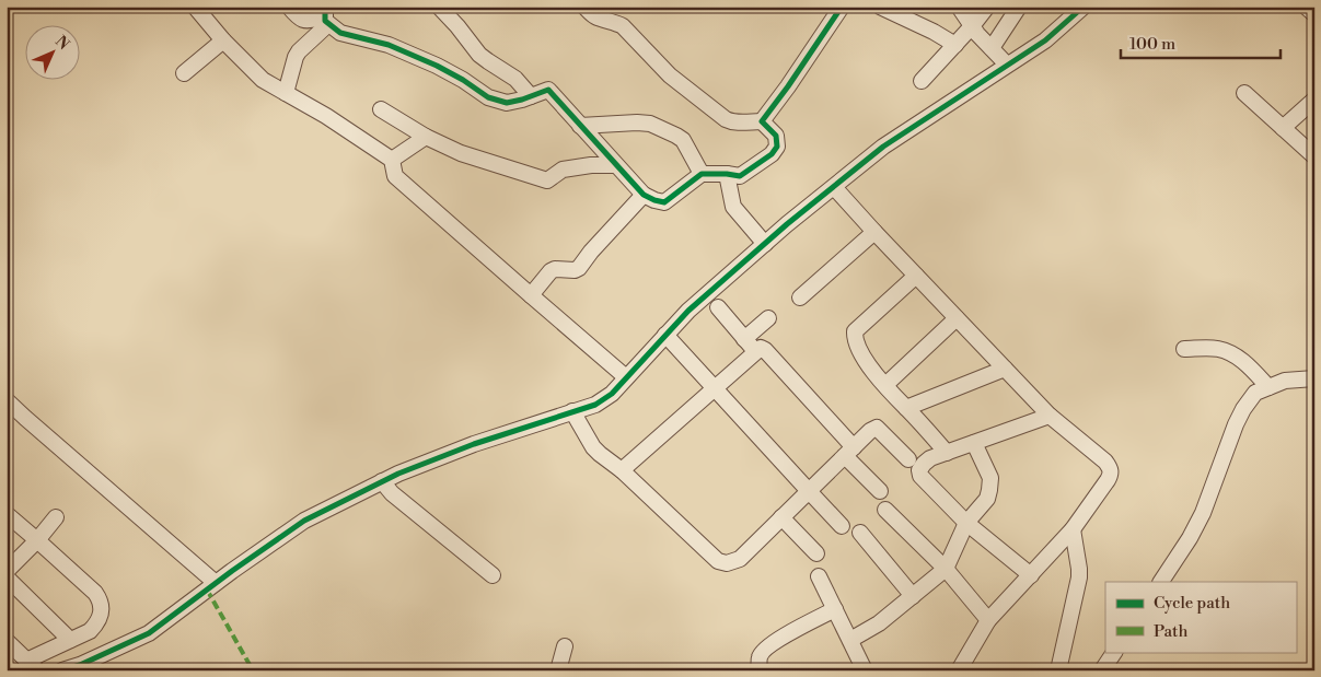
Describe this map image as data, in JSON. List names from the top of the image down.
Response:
{
  "legend": ["Cycle path", "Path"],
  "scale_bar": "100 m",
  "north": "top right"
}
